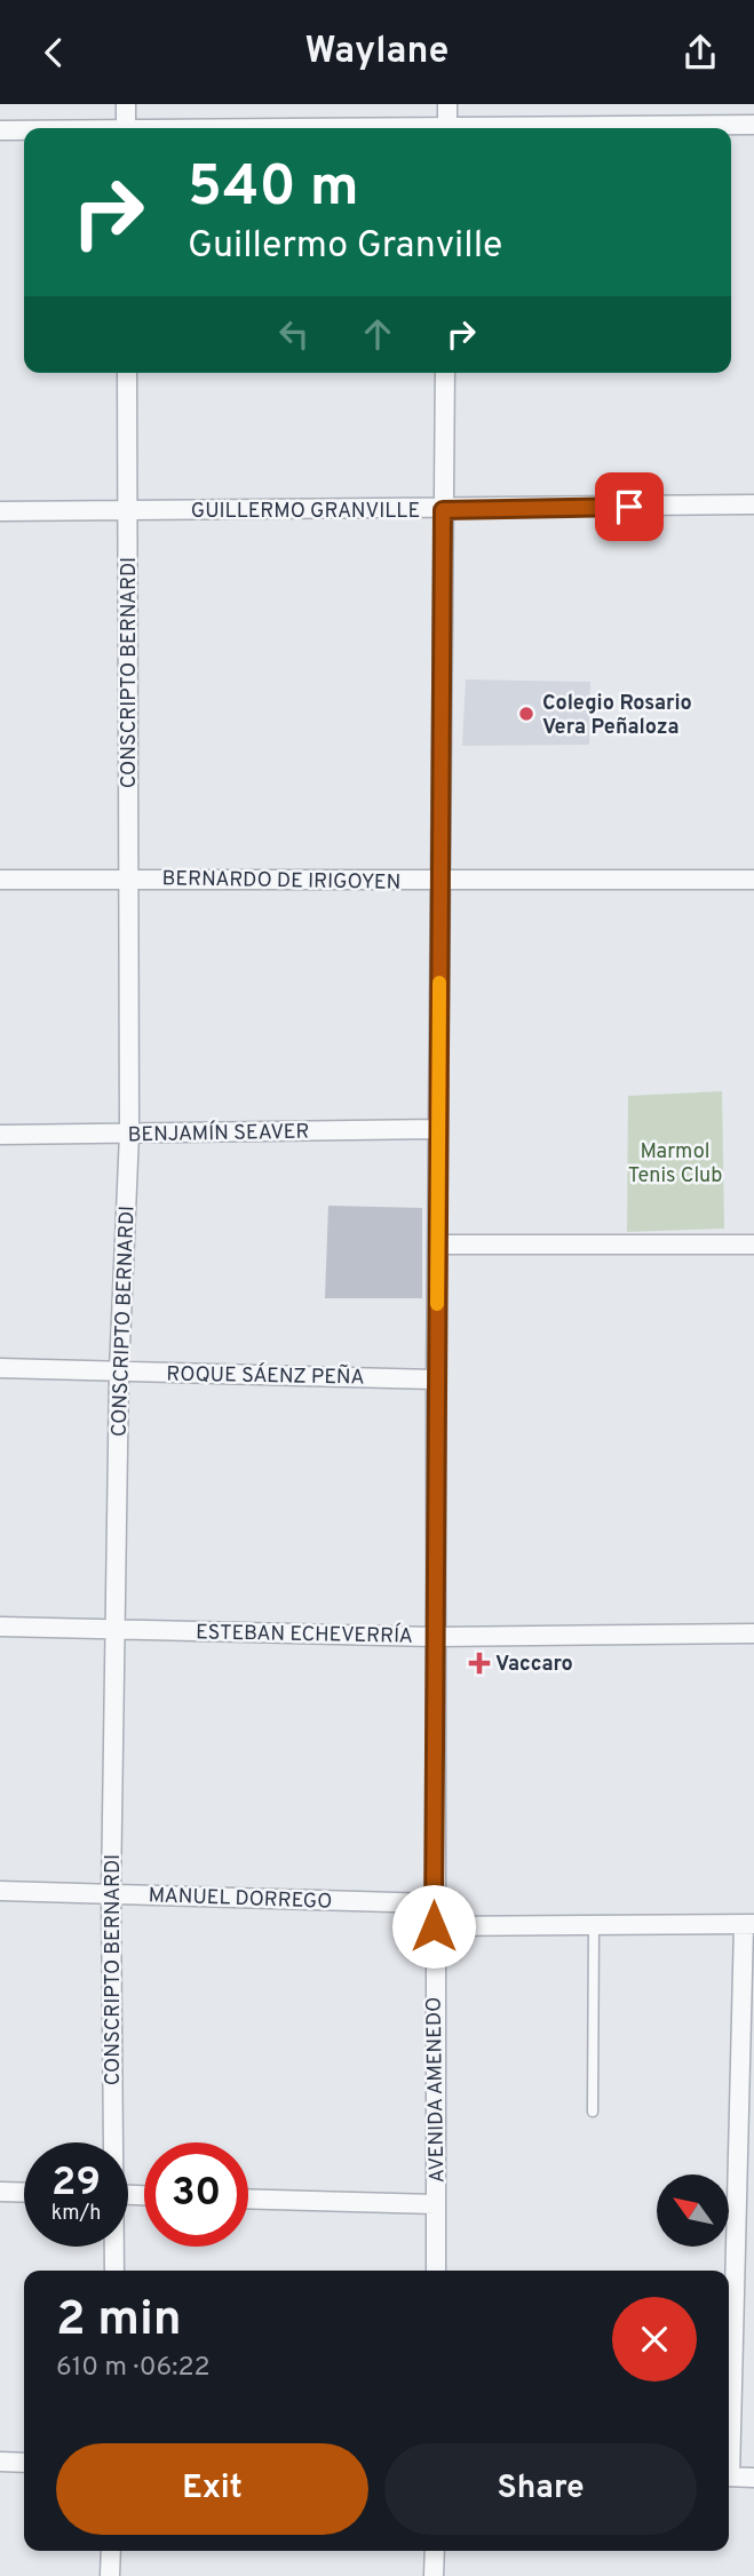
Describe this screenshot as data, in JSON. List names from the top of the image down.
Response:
{
  "streets": {
    "street": [
      "GUILLERMO GRANVILLE",
      "CONSCRIPTO BERNARDI",
      "BERNARDO DE IRIGOYEN",
      "BENJAMÍN SEAVER",
      "ROQUE SÁENZ PEÑA",
      "ESTEBAN ECHEVERRÍA",
      "MANUEL DORREGO",
      "AVENIDA AMENEDO"
    ]
  },
  "crossings": [
    ["GUILLERMO GRANVILLE", "CONSCRIPTO BERNARDI"],
    ["GUILLERMO GRANVILLE", "AVENIDA AMENEDO"],
    ["CONSCRIPTO BERNARDI", "BERNARDO DE IRIGOYEN"],
    ["CONSCRIPTO BERNARDI", "BENJAMÍN SEAVER"],
    ["CONSCRIPTO BERNARDI", "ROQUE SÁENZ PEÑA"],
    ["CONSCRIPTO BERNARDI", "ESTEBAN ECHEVERRÍA"],
    ["CONSCRIPTO BERNARDI", "MANUEL DORREGO"],
    ["BERNARDO DE IRIGOYEN", "AVENIDA AMENEDO"],
    ["BENJAMÍN SEAVER", "AVENIDA AMENEDO"],
    ["ROQUE SÁENZ PEÑA", "AVENIDA AMENEDO"],
    ["ESTEBAN ECHEVERRÍA", "AVENIDA AMENEDO"],
    ["MANUEL DORREGO", "AVENIDA AMENEDO"]
  ],
  "parks": ["Marmol Tenis Club"],
  "places": {
    "other": ["Colegio Rosario Vera Peñaloza"],
    "health": ["Vaccaro"]
  },
  "north": "top left",
  "page": {
    "header": "Waylane",
    "turn": ["540 m", "Guillermo Granville"],
    "speed": "29 km/h",
    "limit": "30",
    "heading": ["2 min", "610 m · 06:22"],
    "buttons": ["Exit", "Share"]
  }
}
